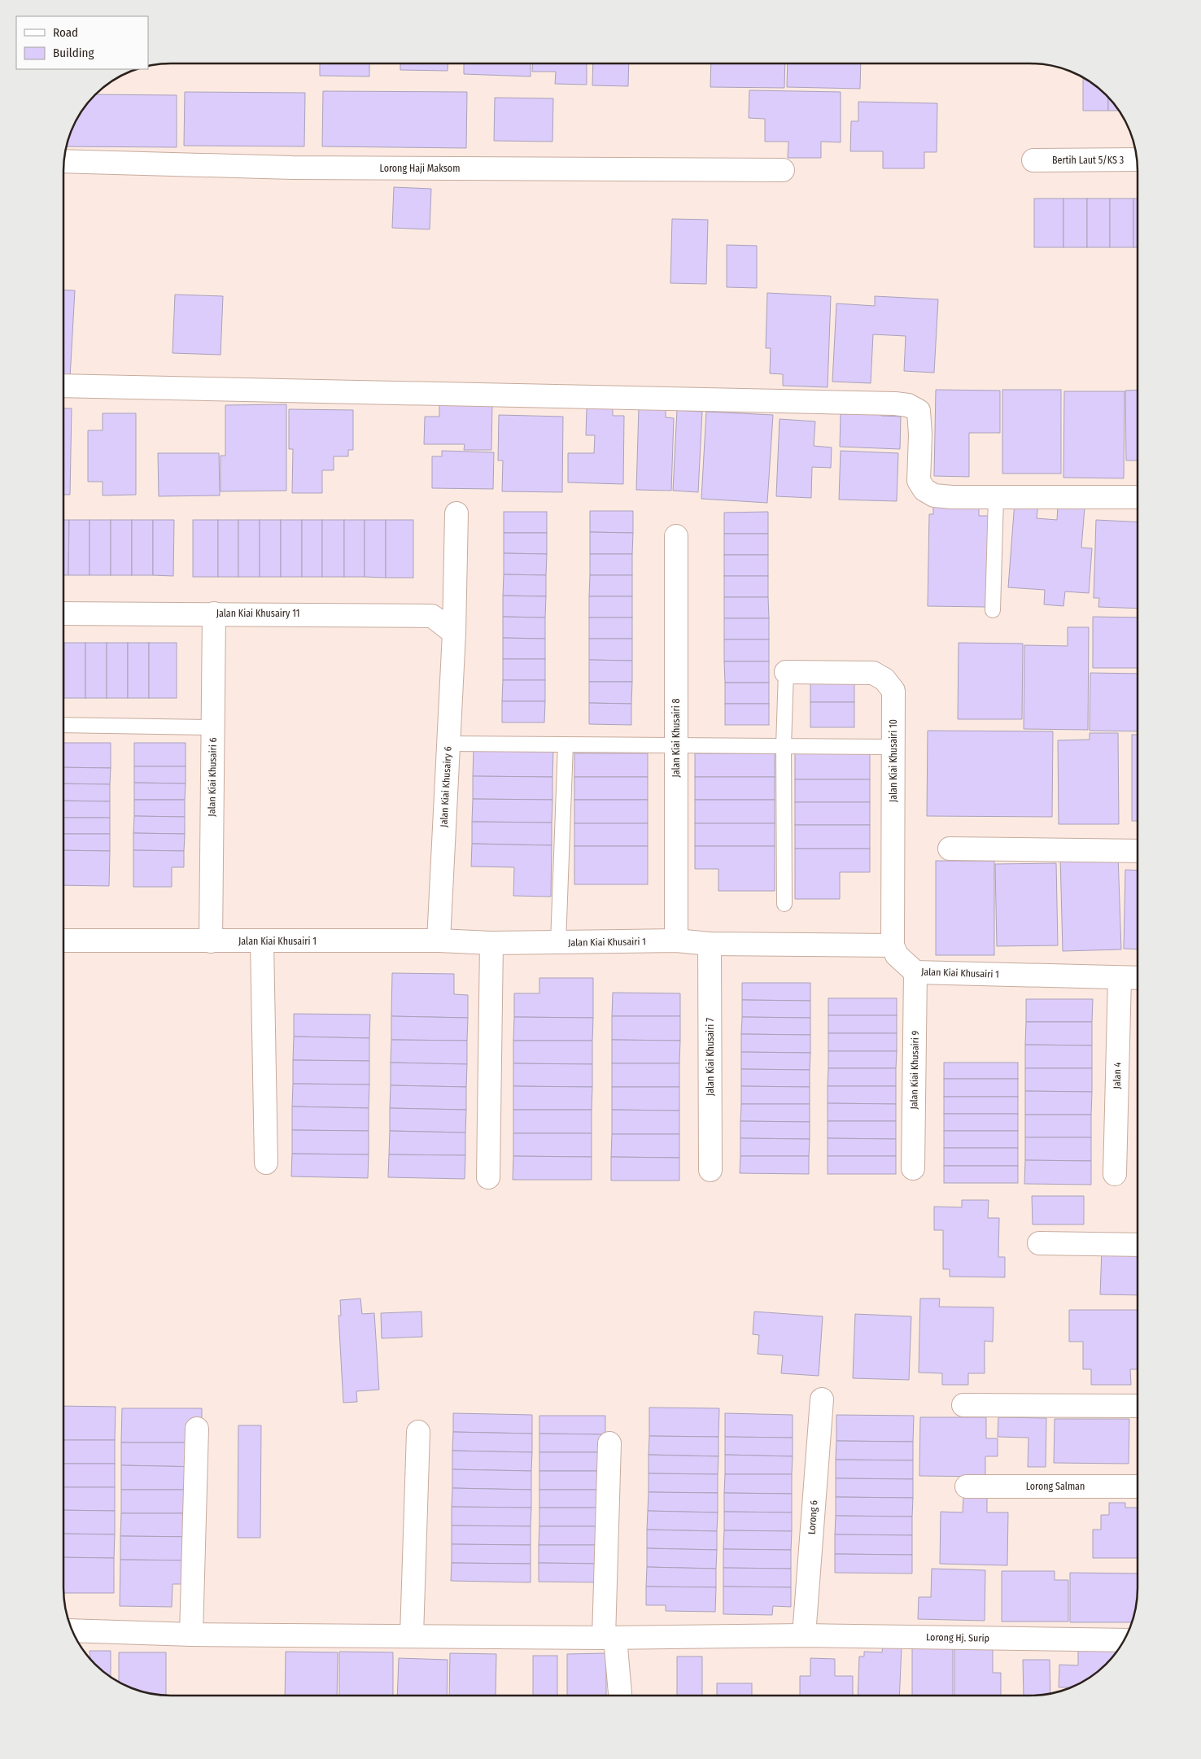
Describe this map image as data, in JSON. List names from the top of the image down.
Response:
{
  "streets": {
    "street": [
      "Bertih Laut 5/KS 3",
      "Lorong Haji Maksom",
      "Jalan Kiai Khusairy 11",
      "Jalan Kiai Khusairi 8",
      "Jalan Kiai Khusairi 10",
      "Jalan Kiai Khusairi 6",
      "Jalan Kiai Khusairy 6",
      "Jalan Kiai Khusairi 1",
      "Jalan Kiai Khusairi 7",
      "Jalan Kiai Khusairi 9",
      "Jalan 4",
      "Lorong Salman",
      "Lorong 6",
      "Lorong Hj. Surip"
    ]
  },
  "crossings": [
    ["Jalan Kiai Khusairy 11", "Jalan Kiai Khusairi 6"],
    ["Jalan Kiai Khusairy 11", "Jalan Kiai Khusairy 6"],
    ["Jalan Kiai Khusairi 8", "Jalan Kiai Khusairi 1"],
    ["Jalan Kiai Khusairi 10", "Jalan Kiai Khusairi 1"],
    ["Jalan Kiai Khusairi 6", "Jalan Kiai Khusairi 1"],
    ["Jalan Kiai Khusairy 6", "Jalan Kiai Khusairi 1"],
    ["Jalan Kiai Khusairi 1", "Jalan Kiai Khusairi 7"],
    ["Jalan Kiai Khusairi 1", "Jalan Kiai Khusairi 9"],
    ["Jalan Kiai Khusairi 1", "Jalan 4"],
    ["Lorong 6", "Lorong Hj. Surip"]
  ],
  "legend": ["Road", "Building"]
}
